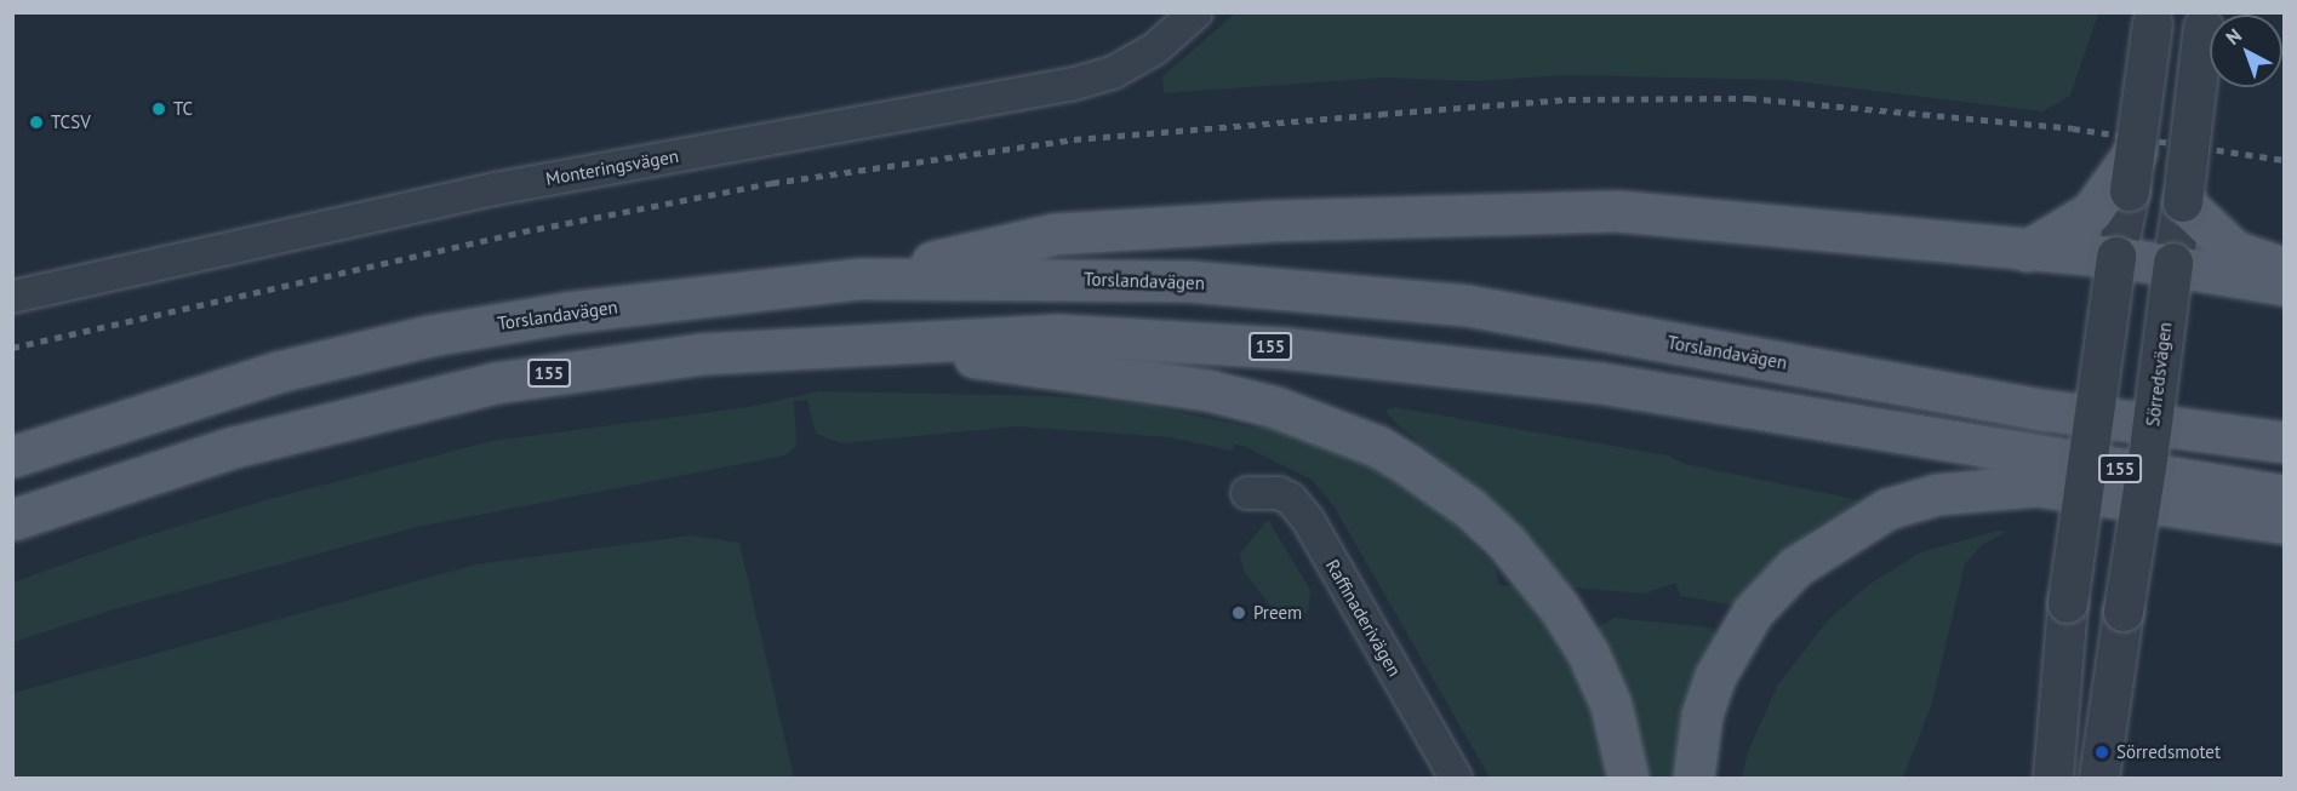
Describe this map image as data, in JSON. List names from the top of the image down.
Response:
{
  "streets": {
    "main road": ["Torslandavägen", "155"],
    "street": ["Monteringsvägen", "Sörredsvägen", "Raffinaderivägen"]
  },
  "places": [
    "TC",
    "TCSV",
    "Preem",
    "Sörredsmotet"
  ],
  "north": "top left"
}
